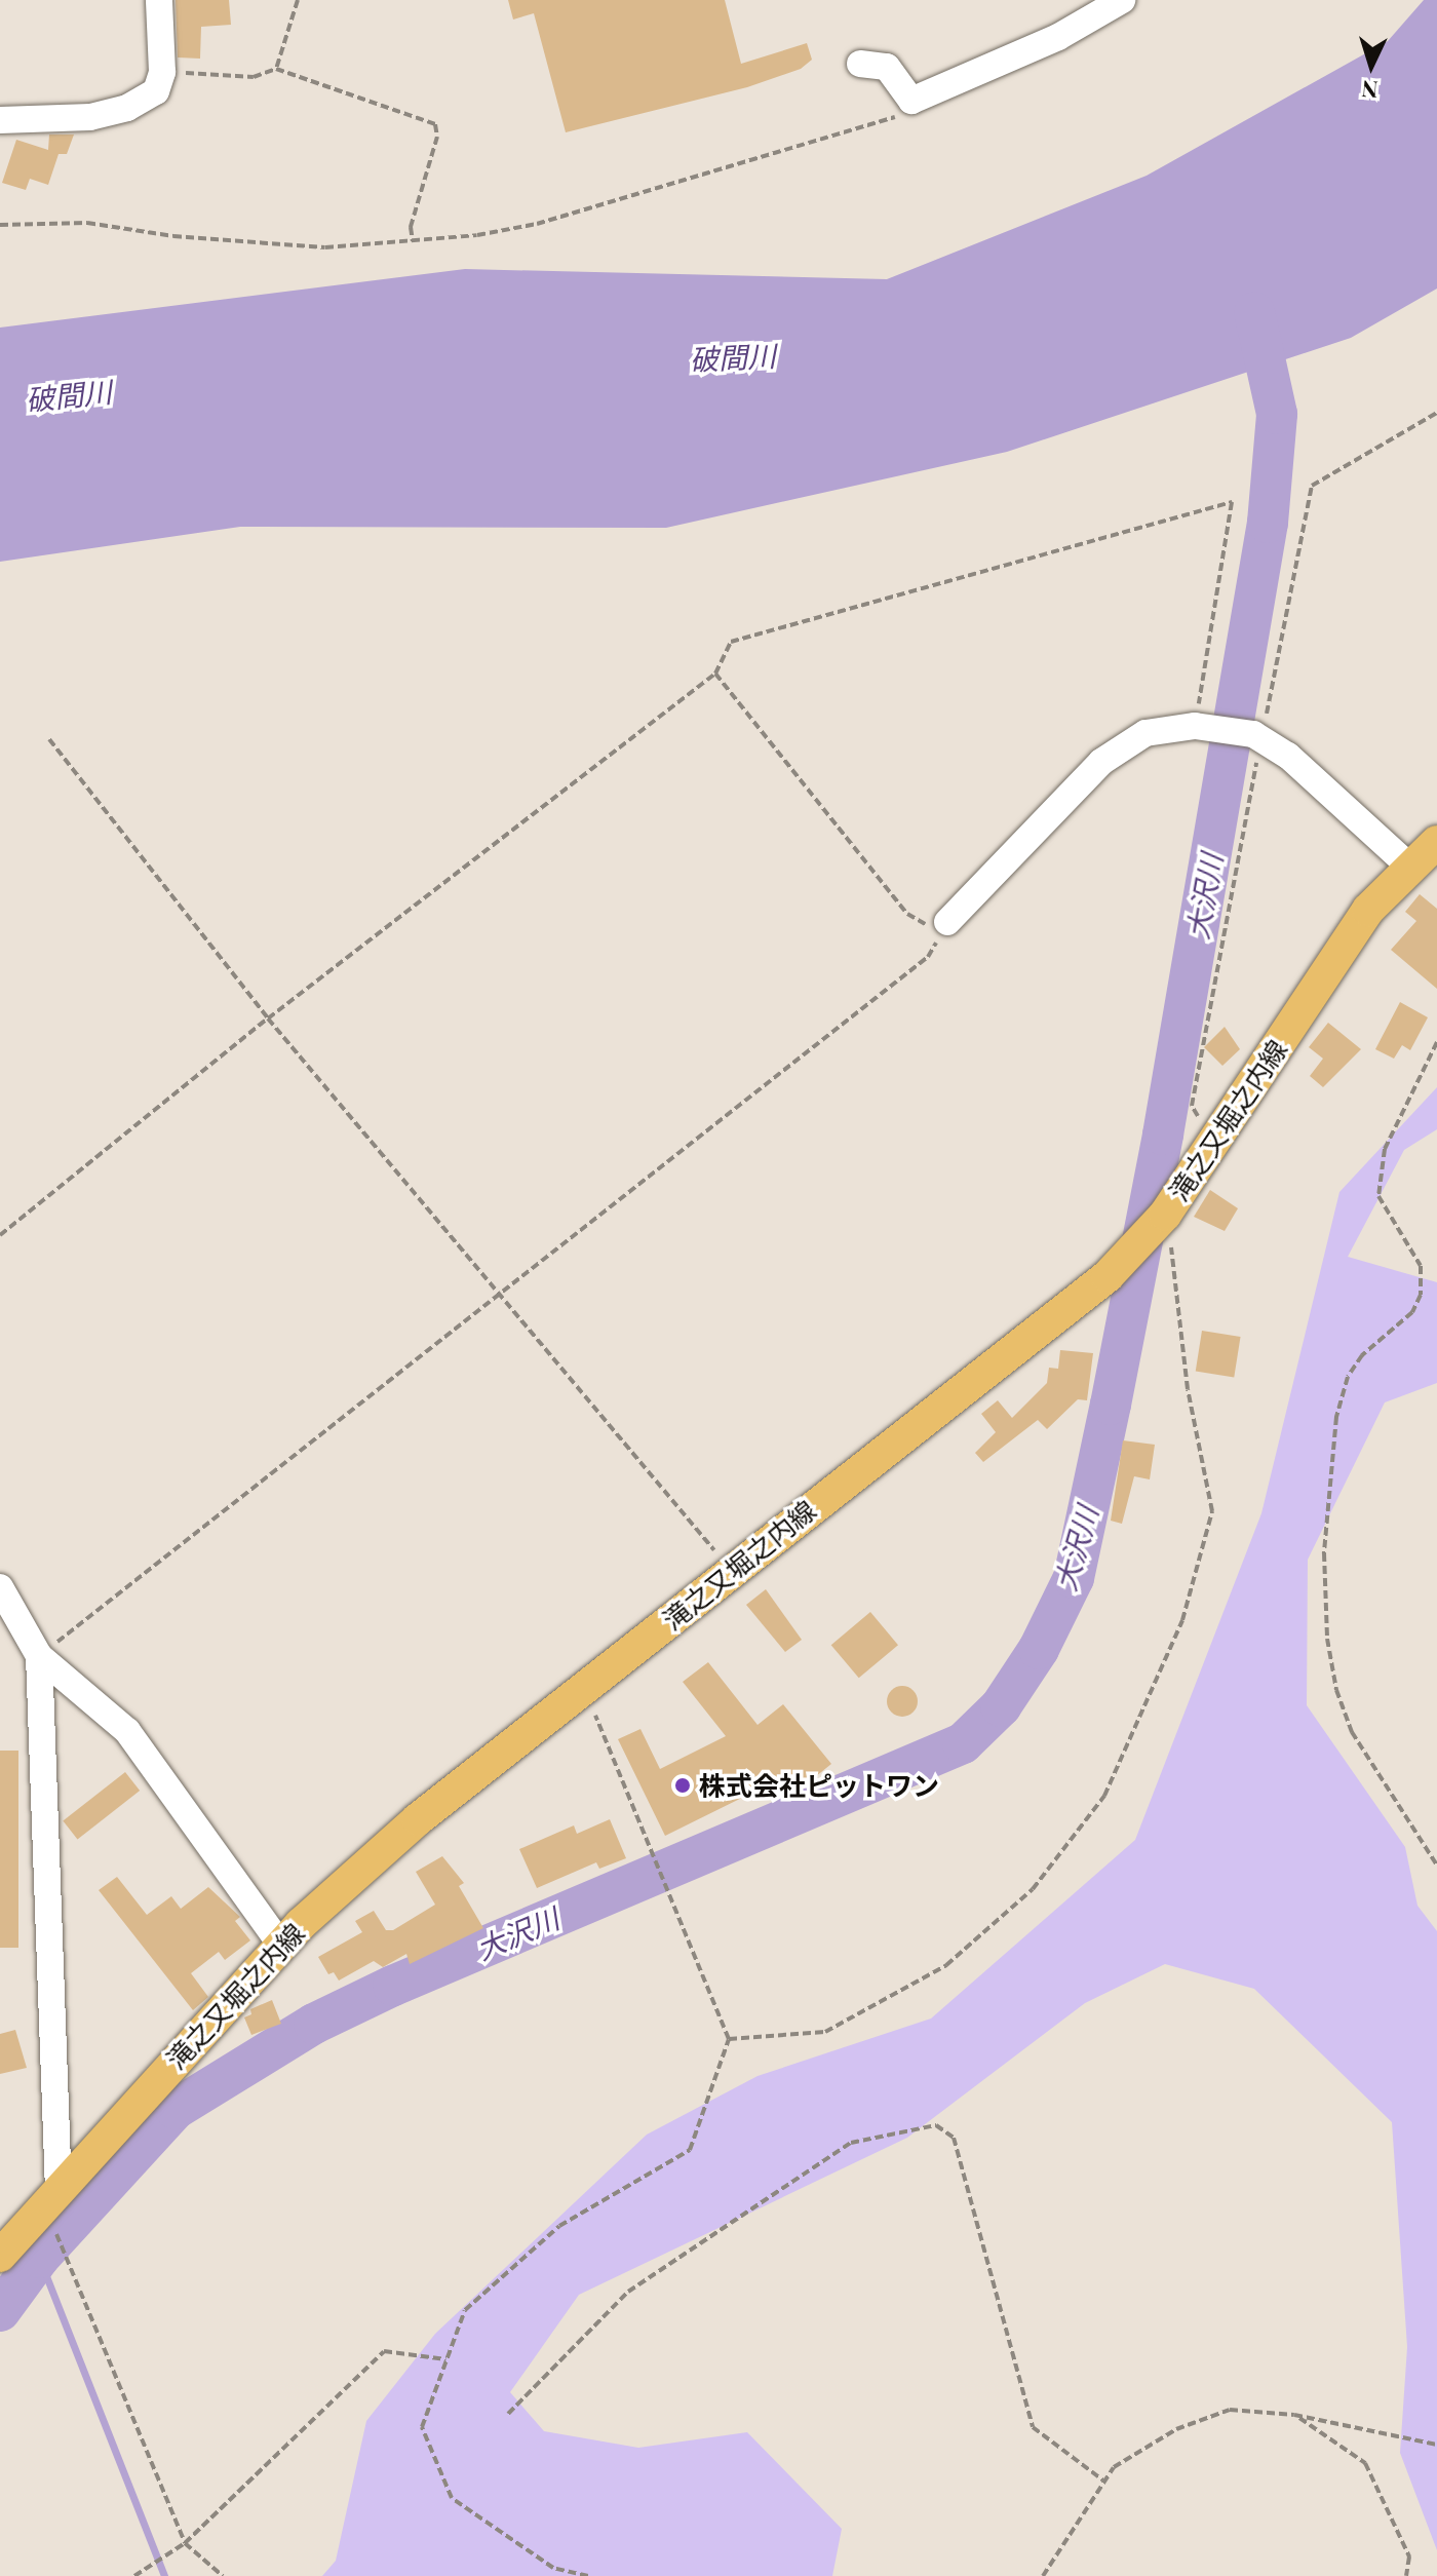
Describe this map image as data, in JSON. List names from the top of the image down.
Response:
{
  "streets": {
    "main road": ["滝之又堀之内線"]
  },
  "water": ["破間川", "大沢川"],
  "places": ["株式会社ピットワン"],
  "north": "bottom"
}
